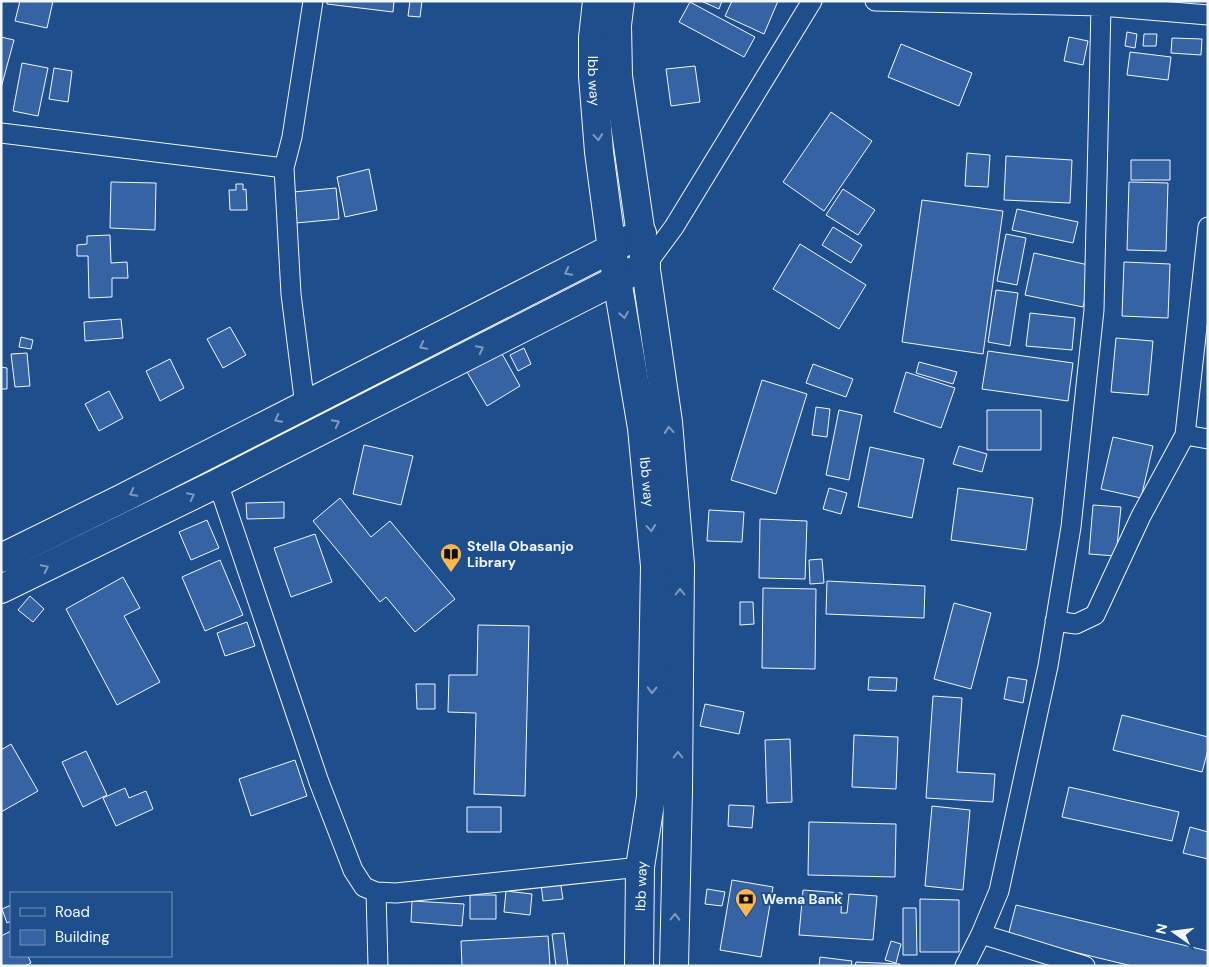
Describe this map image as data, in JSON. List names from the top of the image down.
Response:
{
  "streets": {
    "main road": ["Ibb way"]
  },
  "places": {
    "library": ["Stella Obasanjo Library"],
    "bank": ["Wema Bank"]
  },
  "legend": ["Road", "Building"],
  "north": "left"
}
